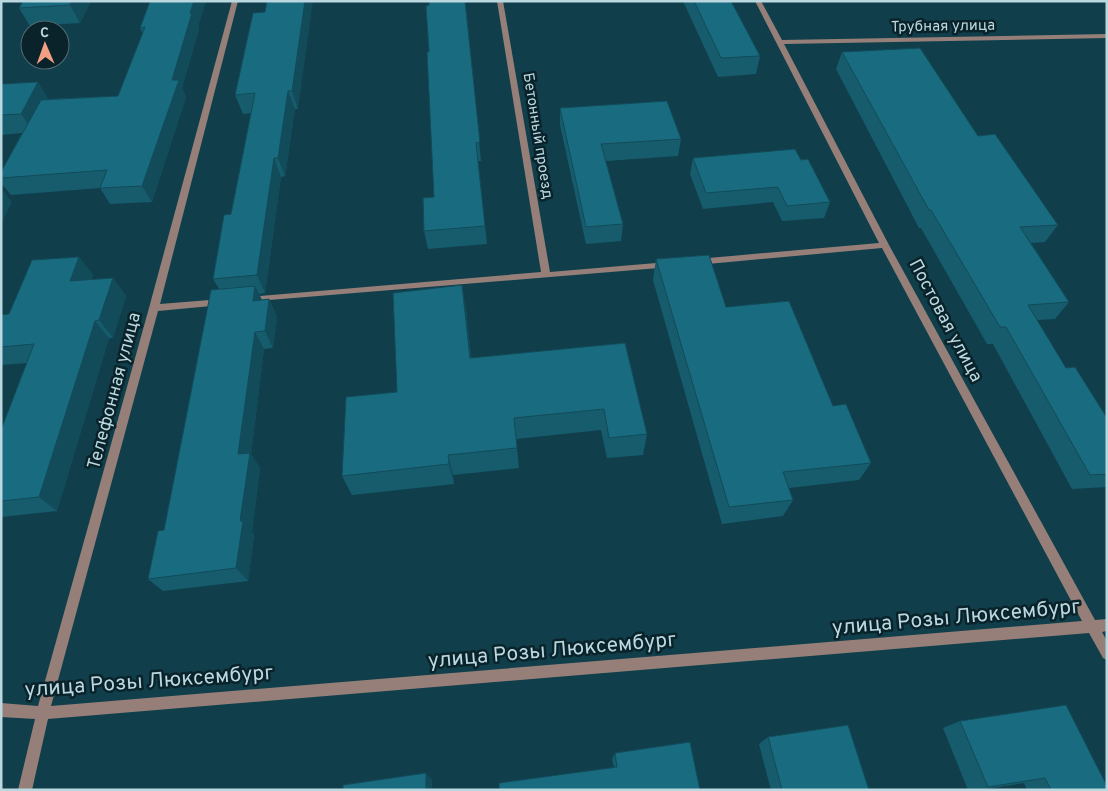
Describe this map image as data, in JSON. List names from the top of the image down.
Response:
{
  "streets": {
    "street": [
      "Трубная улица",
      "Бетонный проезд",
      "Постовая улица",
      "Телефонная улица",
      "улица Розы Люксембург"
    ]
  },
  "crossings": [
    ["Трубная улица", "Постовая улица"],
    ["Постовая улица", "улица Розы Люксембург"],
    ["Телефонная улица", "улица Розы Люксембург"]
  ],
  "north": "top"
}
